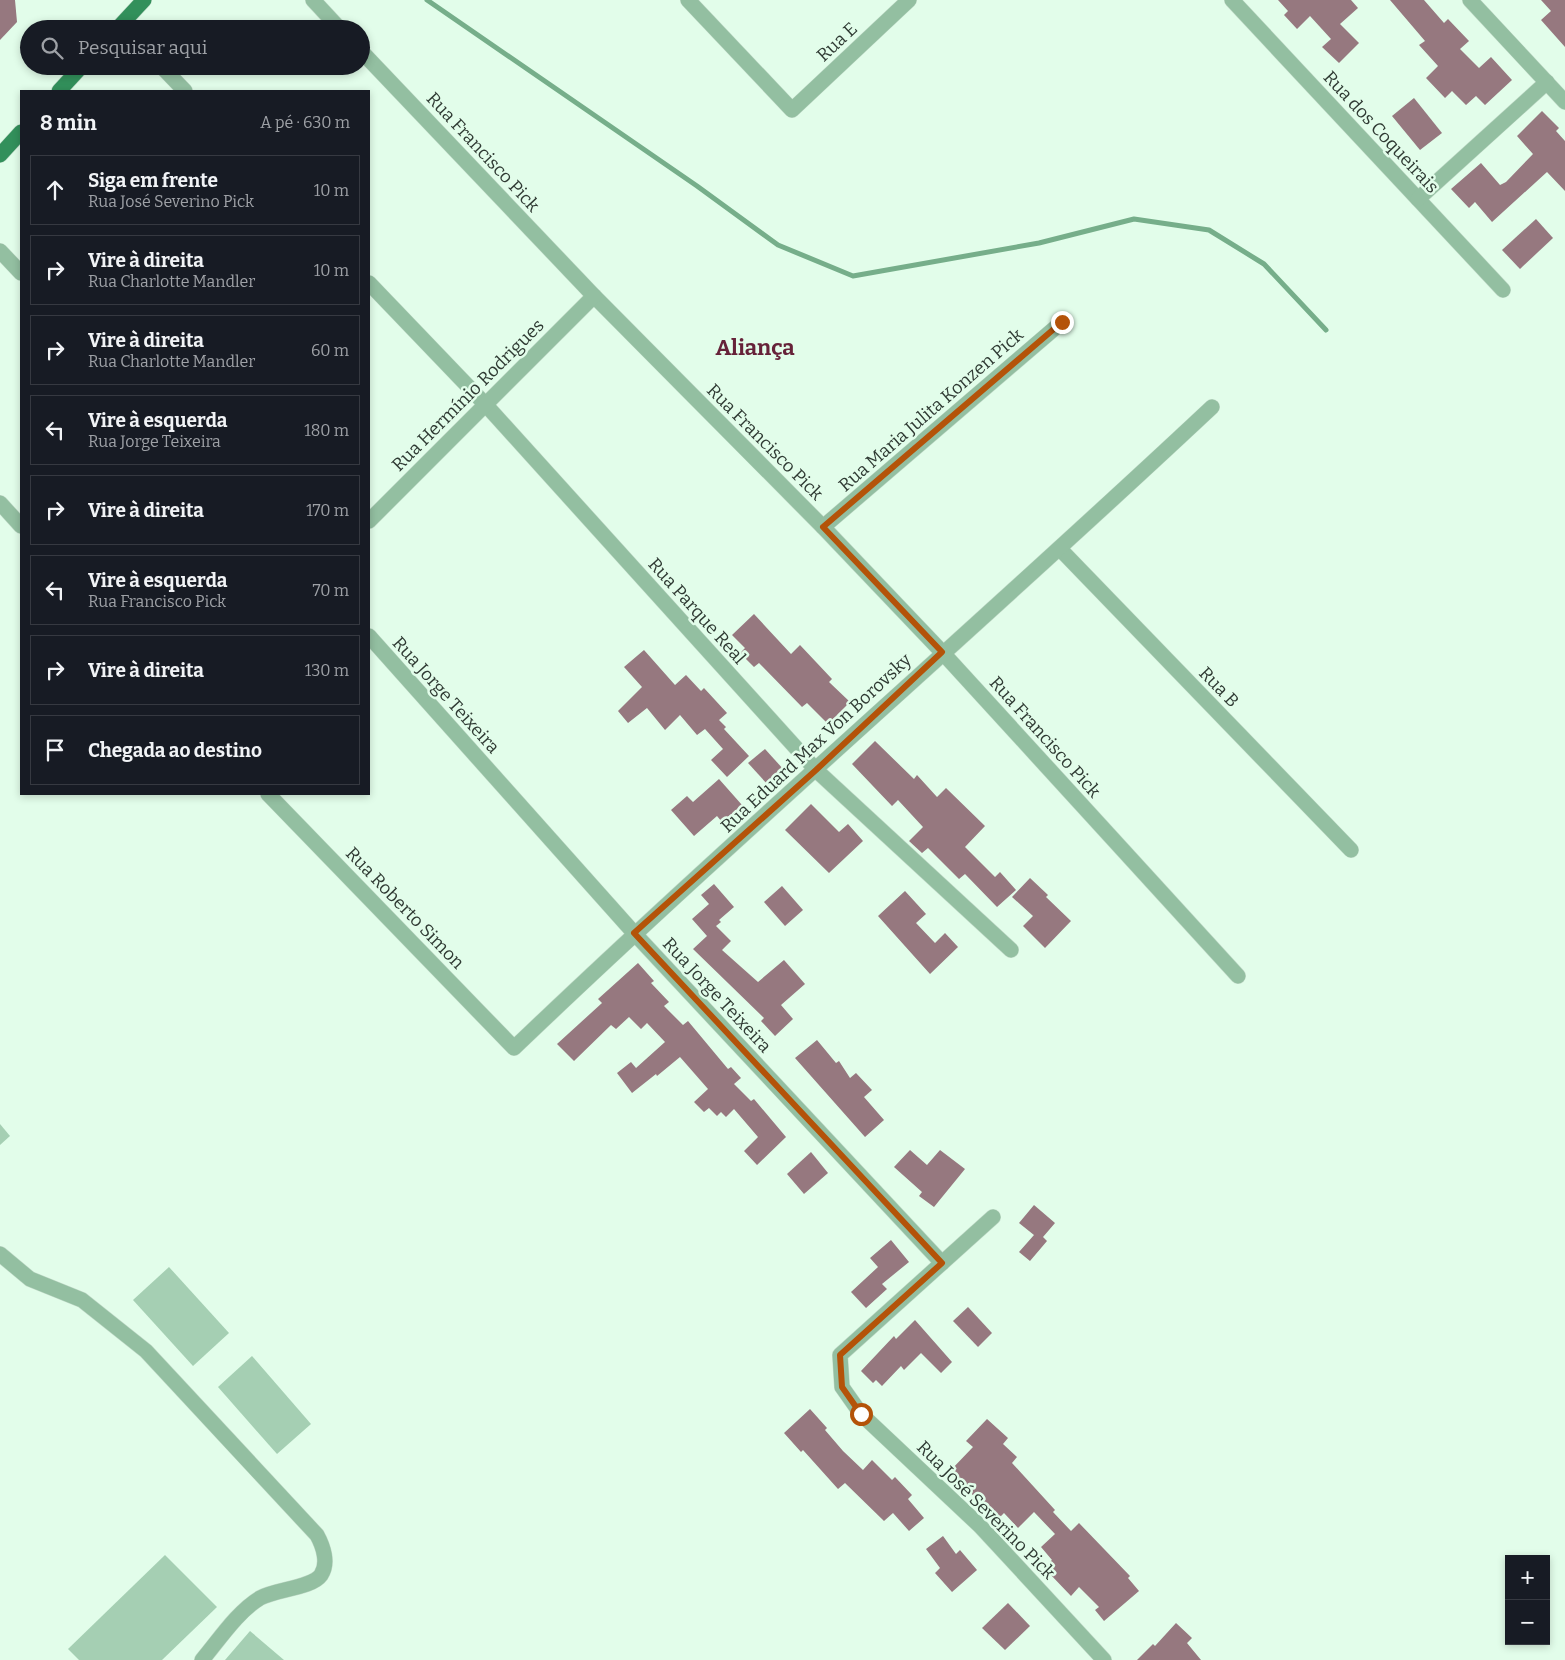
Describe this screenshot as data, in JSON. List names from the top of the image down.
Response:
{
  "streets": {
    "street": [
      "Rua E",
      "Rua dos Coqueirais",
      "Rua Francisco Pick",
      "Rua Hermínio Rodrigues",
      "Rua Maria Julita Konzen Pick",
      "Rua Parque Real",
      "Rua B",
      "Rua Jorge Teixeira",
      "Rua Eduard Max Von Borovsky",
      "Rua Roberto Simon",
      "Rua José Severino Pick"
    ]
  },
  "crossings": [
    ["Rua Francisco Pick", "Rua Hermínio Rodrigues"],
    ["Rua Francisco Pick", "Rua Maria Julita Konzen Pick"],
    ["Rua Francisco Pick", "Rua Eduard Max Von Borovsky"],
    ["Rua Hermínio Rodrigues", "Rua Parque Real"],
    ["Rua Parque Real", "Rua Eduard Max Von Borovsky"],
    ["Rua B", "Rua Eduard Max Von Borovsky"],
    ["Rua Jorge Teixeira", "Rua Eduard Max Von Borovsky"],
    ["Rua Jorge Teixeira", "Rua José Severino Pick"],
    ["Rua Eduard Max Von Borovsky", "Rua Roberto Simon"]
  ],
  "districts": ["Aliança"],
  "page": {
    "search": "Pesquisar aqui",
    "heading": ["8 min", "A pé · 630 m"],
    "list": [
      ["Siga em frente", "Rua José Severino Pick", "10 m"],
      ["Vire à direita", "Rua Charlotte Mandler", "10 m"],
      ["Vire à direita", "Rua Charlotte Mandler", "60 m"],
      ["Vire à esquerda", "Rua Jorge Teixeira", "180 m"],
      ["Vire à direita", "170 m"],
      ["Vire à esquerda", "Rua Francisco Pick", "70 m"],
      ["Vire à direita", "130 m"],
      "Chegada ao destino"
    ],
    "map_buttons": ["+", "−"]
  }
}
